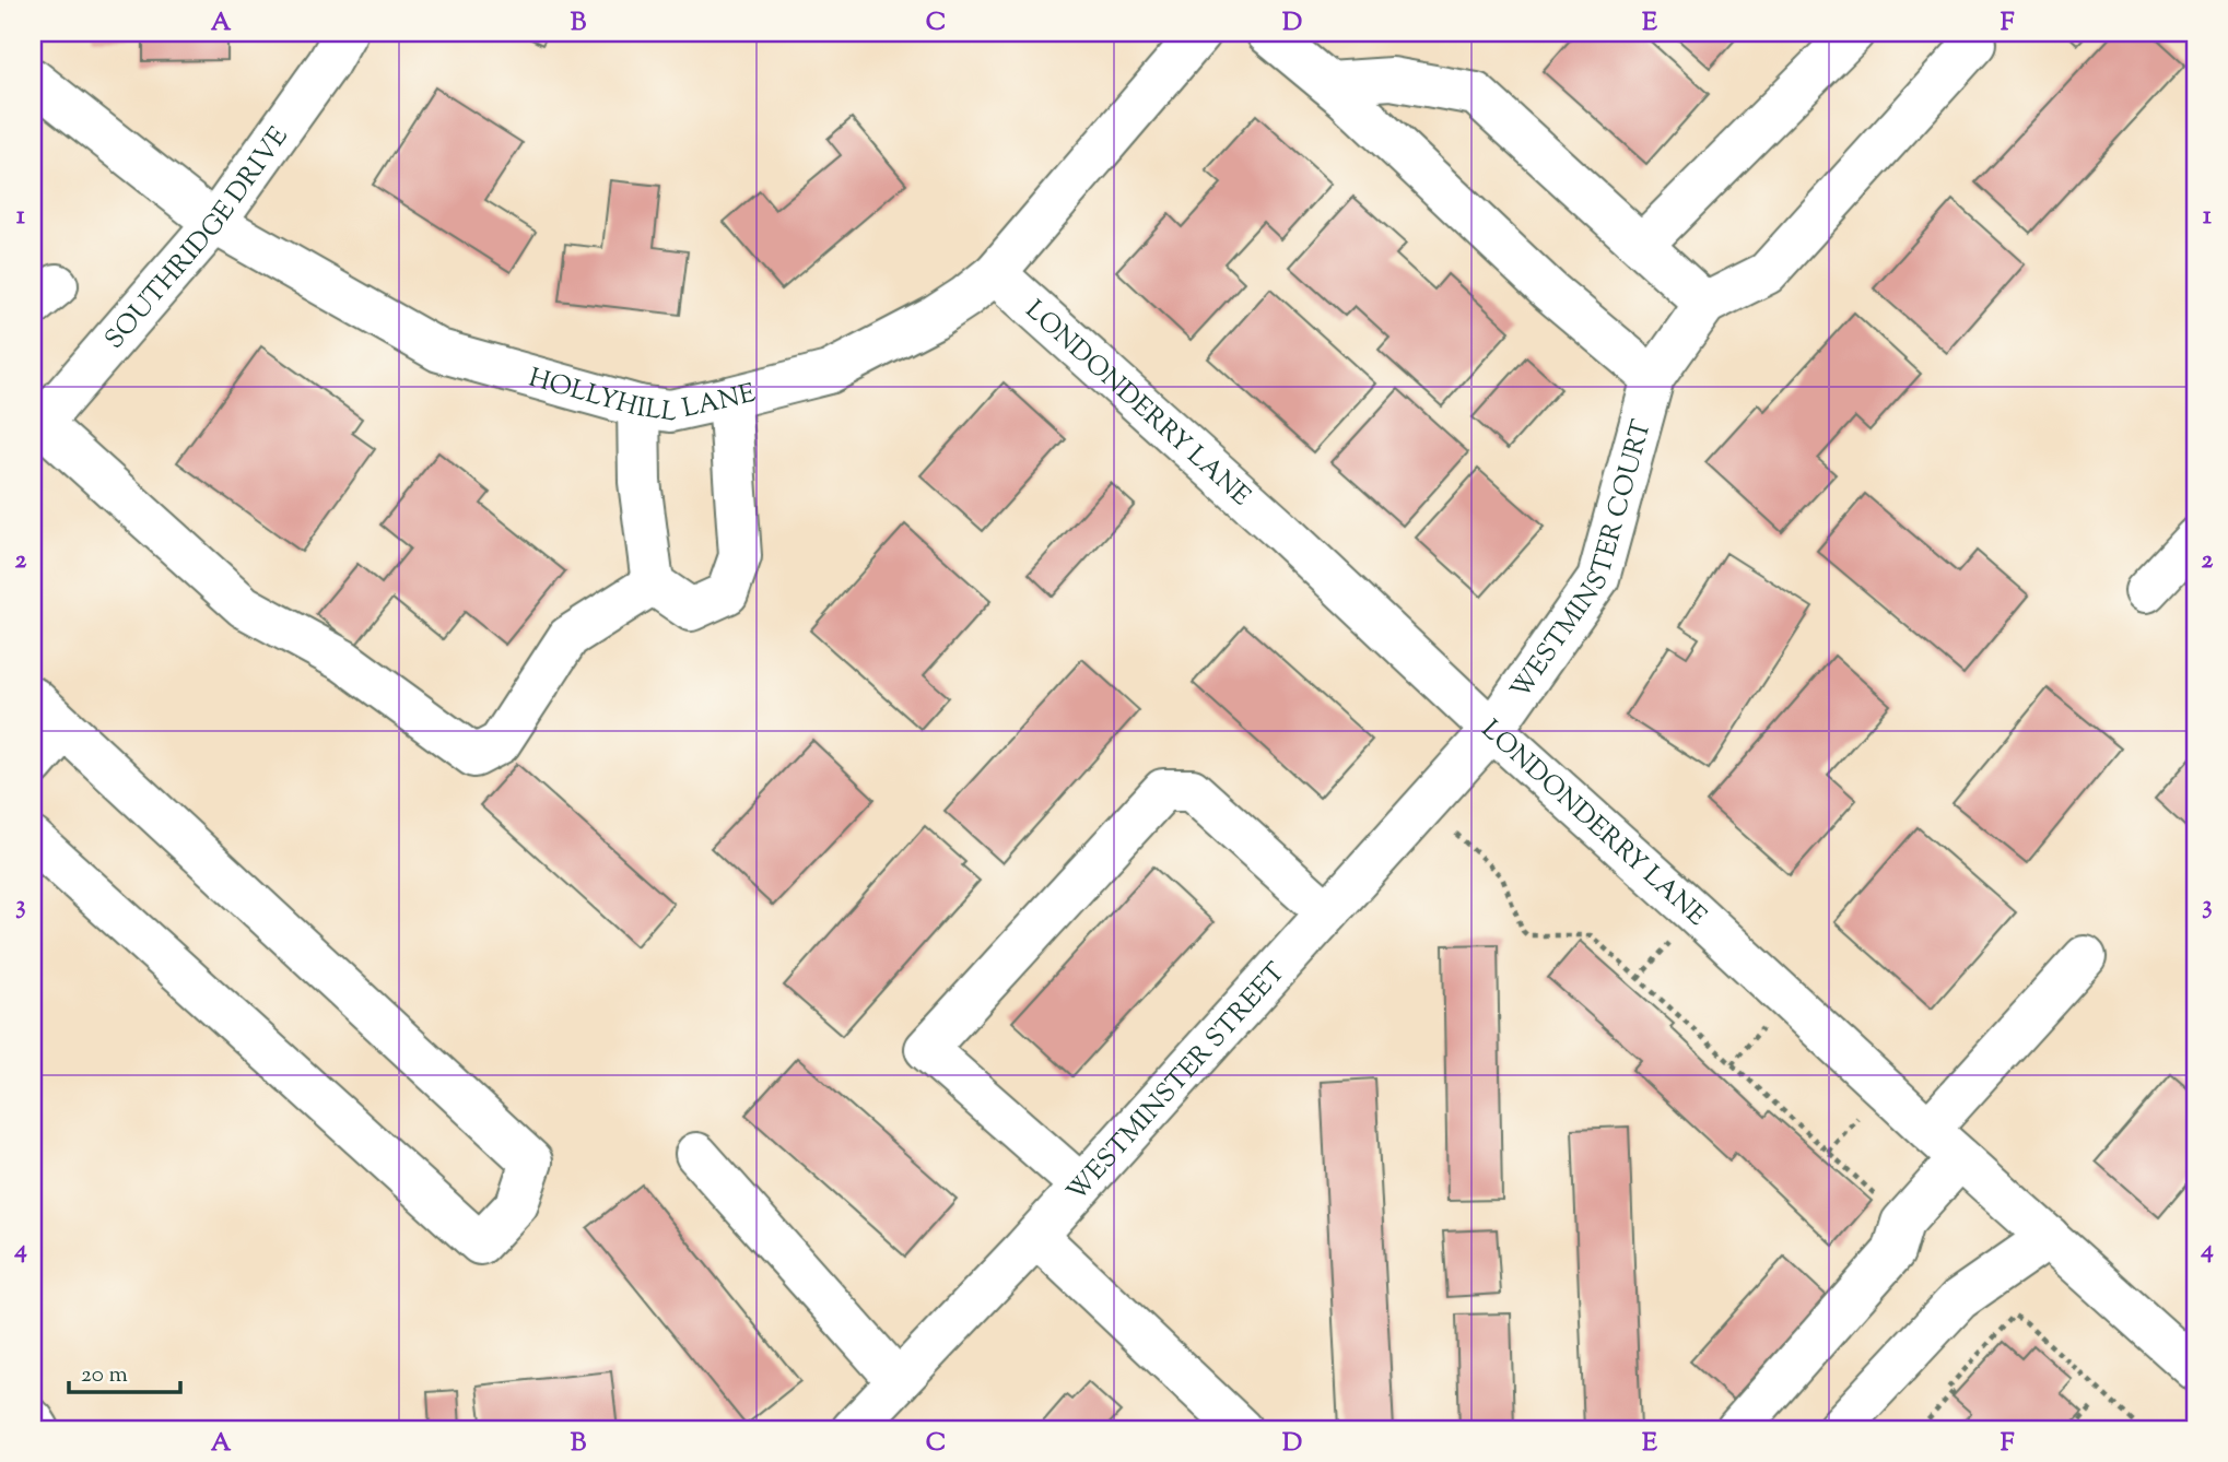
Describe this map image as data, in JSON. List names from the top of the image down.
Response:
{
  "streets": {
    "street": [
      "SOUTHRIDGE DRIVE",
      "HOLLYHILL LANE",
      "LONDONDERRY LANE",
      "WESTMINSTER COURT",
      "WESTMINSTER STREET"
    ]
  },
  "crossings": [
    ["SOUTHRIDGE DRIVE", "HOLLYHILL LANE"],
    ["HOLLYHILL LANE", "LONDONDERRY LANE"],
    ["LONDONDERRY LANE", "WESTMINSTER COURT"],
    ["LONDONDERRY LANE", "WESTMINSTER STREET"],
    ["WESTMINSTER COURT", "WESTMINSTER STREET"]
  ],
  "scale_bar": "20 m",
  "grid": {
    "columns": [
      "A",
      "B",
      "C",
      "D",
      "E",
      "F"
    ],
    "rows": [
      "1",
      "2",
      "3",
      "4"
    ]
  }
}
